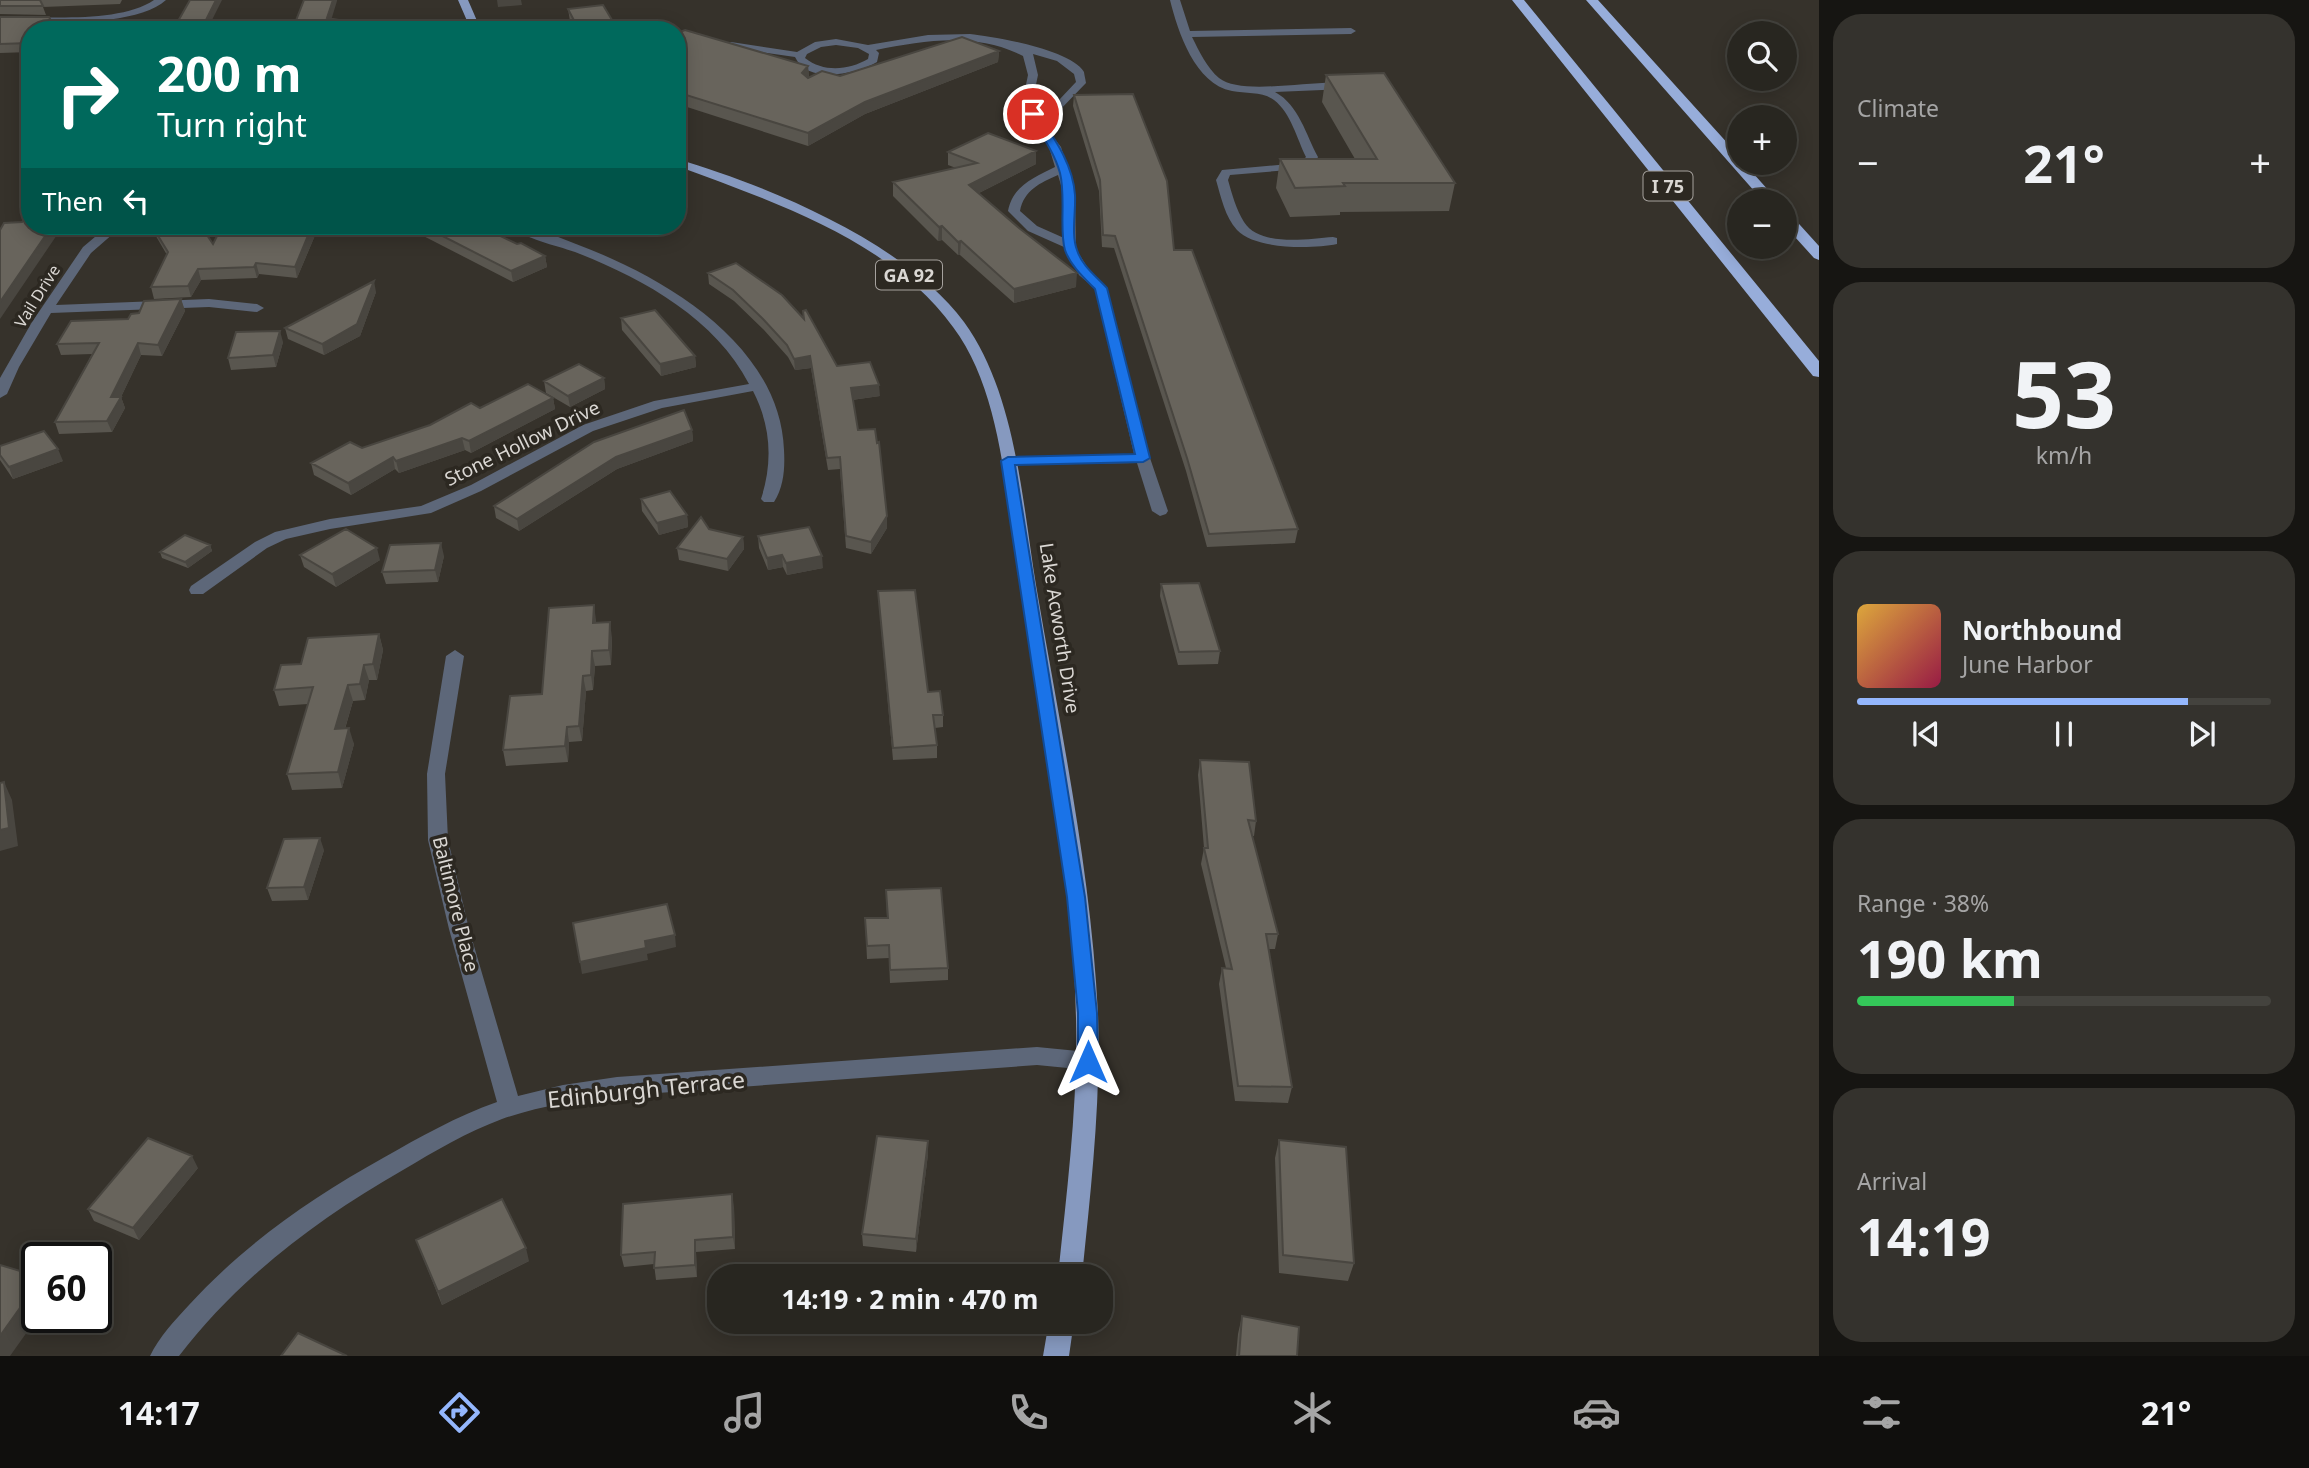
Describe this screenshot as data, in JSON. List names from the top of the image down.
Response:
{
  "streets": {
    "highway": ["I 75"],
    "main road": ["GA 92", "Lake Acworth Drive"],
    "street": [
      "Vail Drive",
      "Stone Hollow Drive",
      "Baltimore Place",
      "Edinburgh Terrace"
    ]
  },
  "crossings": [
    ["Lake Acworth Drive", "Edinburgh Terrace"],
    ["Baltimore Place", "Edinburgh Terrace"]
  ],
  "page": {
    "tile": [
      "Climate",
      ["53", "km/h"],
      ["Range · 38%", "190 km"],
      ["Arrival", "14:19"]
    ],
    "map_buttons": ["+", "−"],
    "turn": ["200 m", "Turn right"],
    "heat": ["−", "21°", "+"],
    "then": "Then",
    "song": ["Northbound", "June Harbor"],
    "limit": "60",
    "trip": "14:19 · 2 min · 470 m",
    "tabs": ["14:17", "21°"]
  }
}
